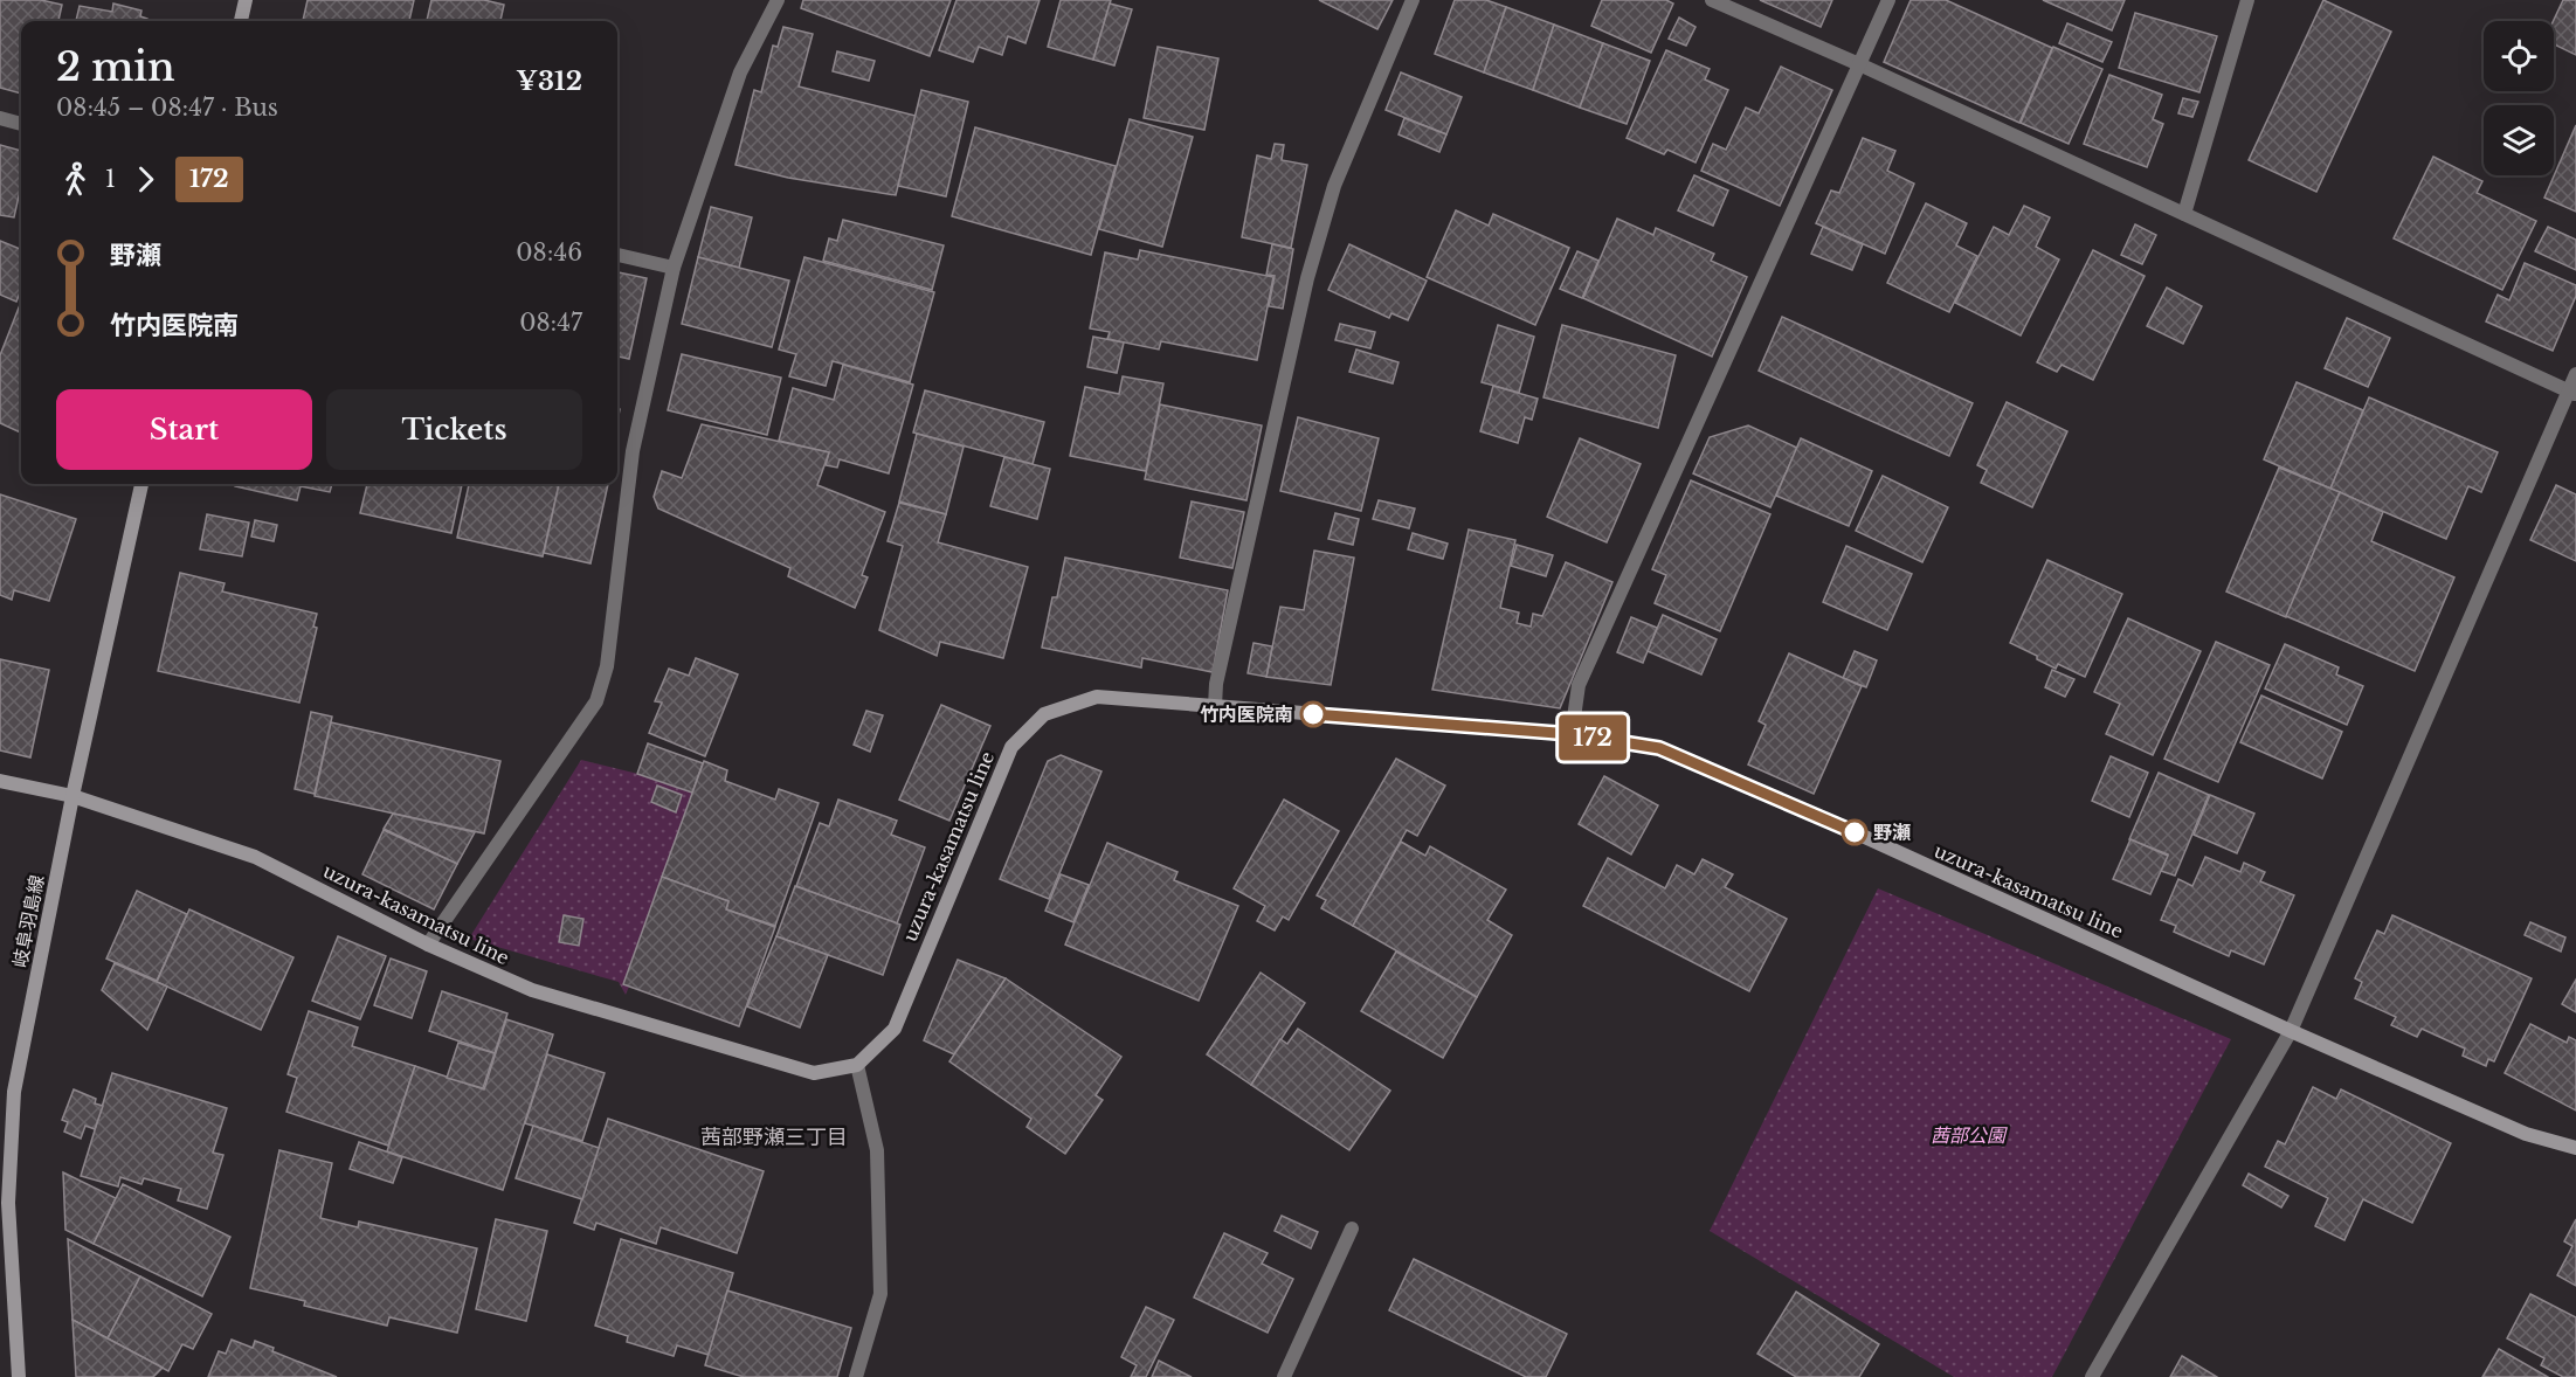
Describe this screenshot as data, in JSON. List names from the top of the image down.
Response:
{
  "streets": {
    "main road": ["uzura-kasamatsu line", "岐阜羽島線"]
  },
  "crossings": [
    ["uzura-kasamatsu line", "岐阜羽島線"]
  ],
  "districts": ["茜部野瀬三丁目"],
  "parks": ["茜部公園"],
  "places": ["竹内医院南", "野瀬"],
  "lines": ["bus line 172"],
  "page": {
    "on_map": "172",
    "heading": ["2 min", "08:45 – 08:47 · Bus", "¥312"],
    "legs": ["1", "172"],
    "list": [
      {
        "name": "野瀬",
        "value": "08:46"
      },
      {
        "name": "竹内医院南",
        "value": "08:47"
      }
    ],
    "buttons": ["Start", "Tickets"]
  }
}
